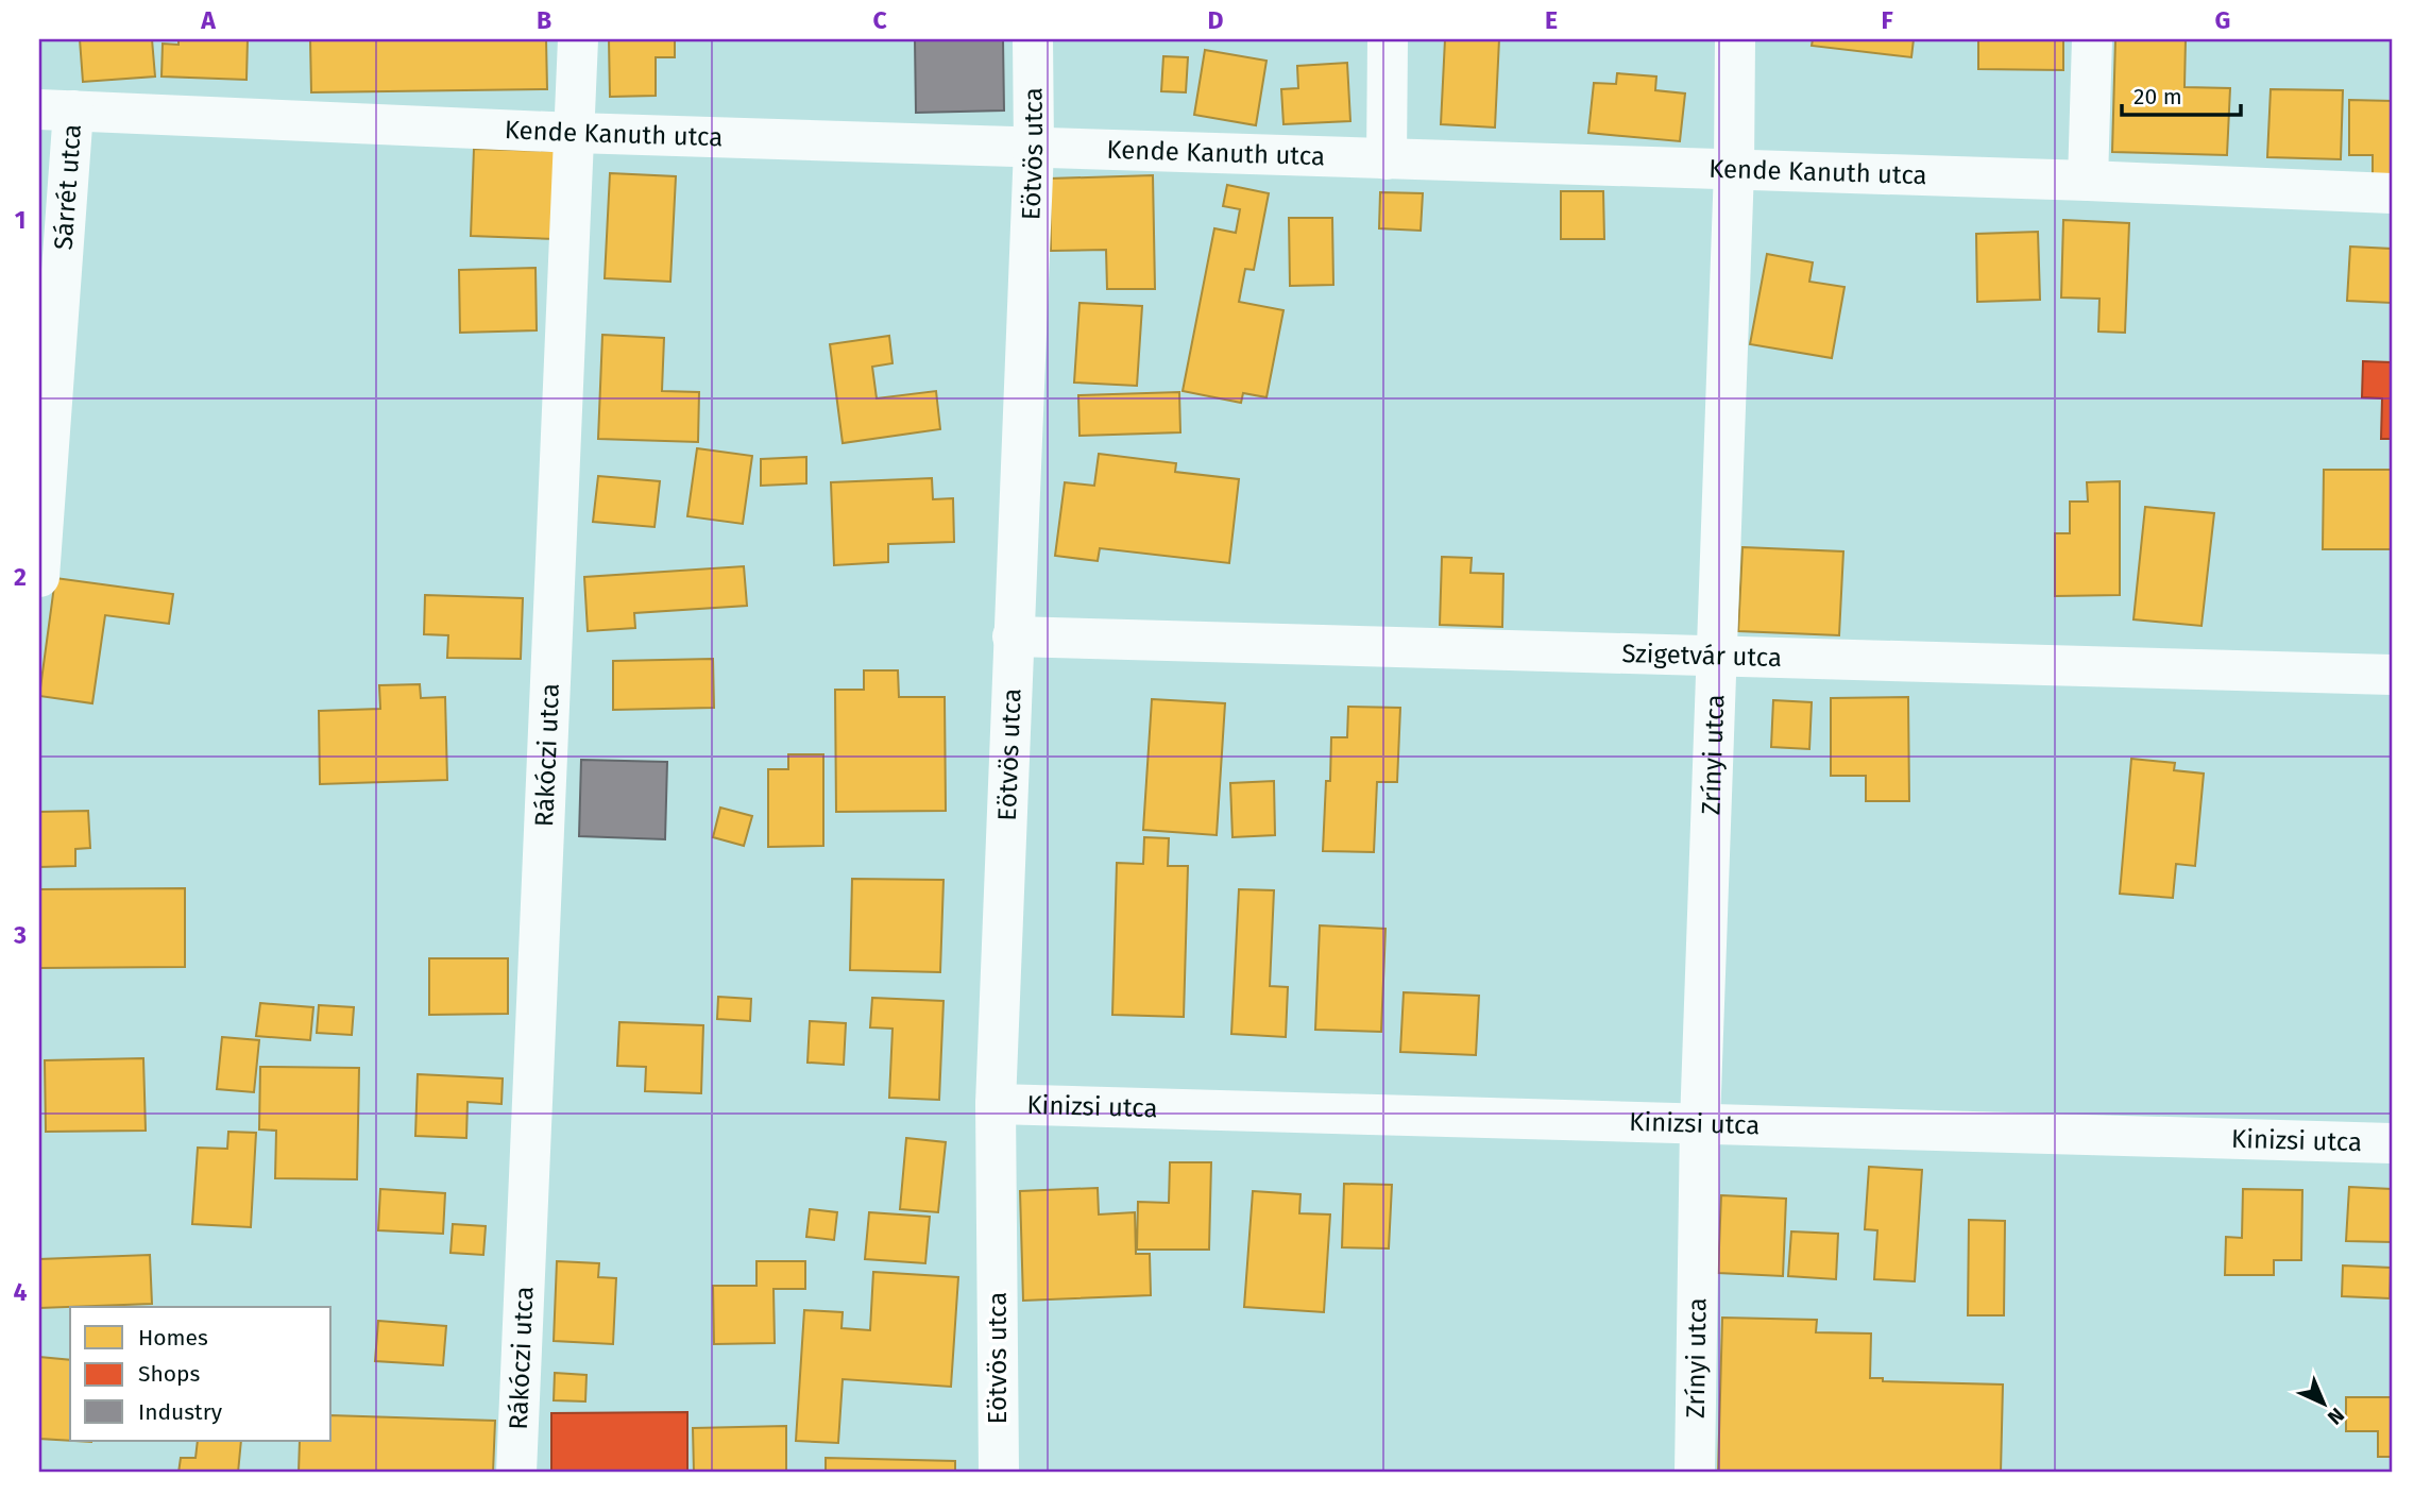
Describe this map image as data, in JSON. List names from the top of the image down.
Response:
{
  "streets": {
    "street": [
      "Kende Kanuth utca",
      "Eötvös utca",
      "Sárrét utca",
      "Szigetvár utca",
      "Zrínyi utca",
      "Rákóczi utca",
      "Kinizsi utca"
    ]
  },
  "crossings": [
    ["Kende Kanuth utca", "Eötvös utca"],
    ["Kende Kanuth utca", "Sárrét utca"],
    ["Kende Kanuth utca", "Zrínyi utca"],
    ["Kende Kanuth utca", "Rákóczi utca"],
    ["Eötvös utca", "Szigetvár utca"],
    ["Eötvös utca", "Kinizsi utca"],
    ["Szigetvár utca", "Zrínyi utca"],
    ["Zrínyi utca", "Kinizsi utca"]
  ],
  "legend": ["Homes", "Shops", "Industry"],
  "scale_bar": "20 m",
  "north": "bottom right",
  "grid": {
    "columns": [
      "A",
      "B",
      "C",
      "D",
      "E",
      "F",
      "G"
    ],
    "rows": [
      "1",
      "2",
      "3",
      "4"
    ]
  }
}
